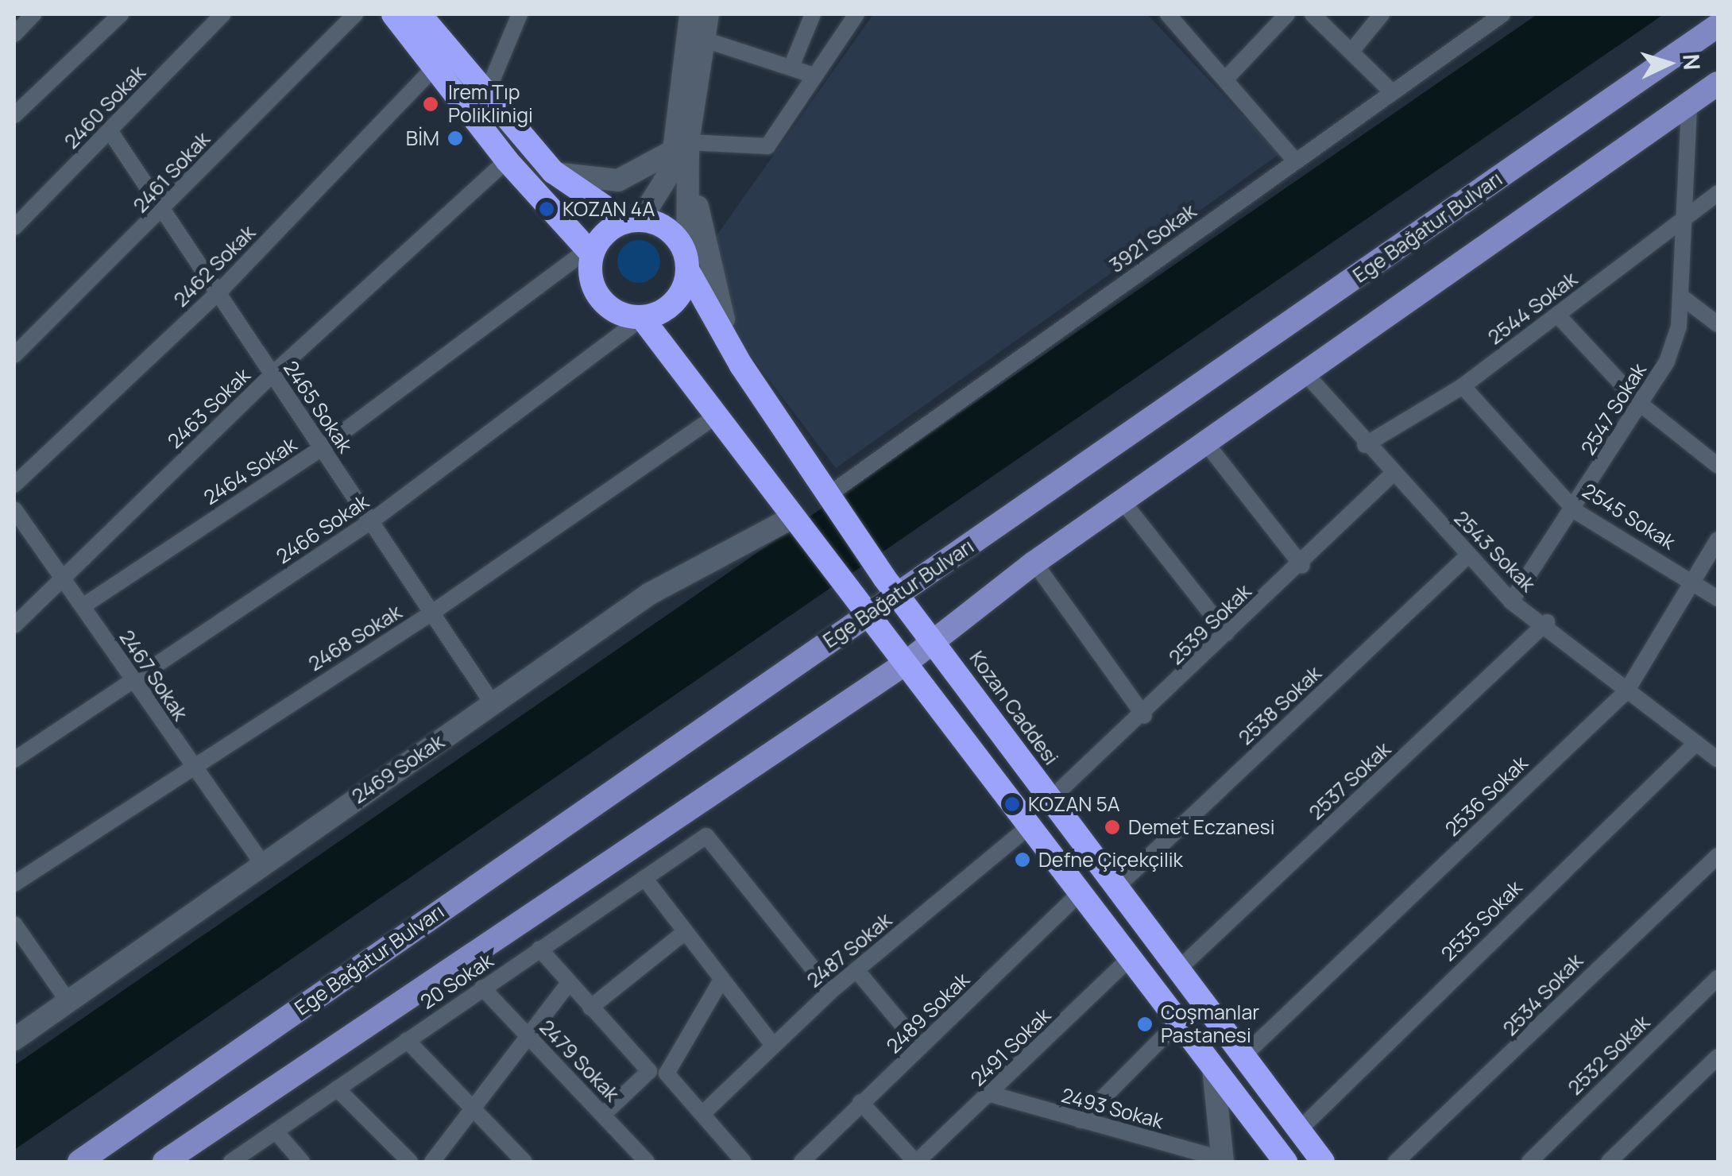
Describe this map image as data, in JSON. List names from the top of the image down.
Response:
{
  "streets": {
    "highway": ["Kozan Caddesi"],
    "main road": ["Ege Bağatur Bulvarı"],
    "street": [
      "2460 Sokak",
      "2461 Sokak",
      "3921 Sokak",
      "2462 Sokak",
      "2544 Sokak",
      "2465 Sokak",
      "2463 Sokak",
      "2547 Sokak",
      "2464 Sokak",
      "2545 Sokak",
      "2466 Sokak",
      "2543 Sokak",
      "2539 Sokak",
      "2468 Sokak",
      "2467 Sokak",
      "2538 Sokak",
      "2469 Sokak",
      "2537 Sokak",
      "2536 Sokak",
      "2535 Sokak",
      "2487 Sokak",
      "20 Sokak",
      "2534 Sokak",
      "2489 Sokak",
      "2491 Sokak",
      "2532 Sokak",
      "2479 Sokak",
      "2493 Sokak"
    ]
  },
  "crossings": [
    ["2460 Sokak", "2465 Sokak"],
    ["2461 Sokak", "2465 Sokak"],
    ["Ege Bağatur Bulvarı", "Kozan Caddesi"],
    ["3921 Sokak", "Kozan Caddesi"],
    ["2462 Sokak", "2465 Sokak"],
    ["2544 Sokak", "2547 Sokak"],
    ["2544 Sokak", "2545 Sokak"],
    ["2544 Sokak", "2543 Sokak"],
    ["2465 Sokak", "2463 Sokak"],
    ["2465 Sokak", "2464 Sokak"],
    ["2465 Sokak", "2466 Sokak"],
    ["2465 Sokak", "2468 Sokak"],
    ["2465 Sokak", "2469 Sokak"],
    ["2463 Sokak", "2467 Sokak"],
    ["2547 Sokak", "2545 Sokak"],
    ["2547 Sokak", "2543 Sokak"],
    ["2464 Sokak", "2466 Sokak"],
    ["2464 Sokak", "2467 Sokak"],
    ["2464 Sokak", "Kozan Caddesi"],
    ["2545 Sokak", "2536 Sokak"],
    ["2466 Sokak", "2467 Sokak"],
    ["2466 Sokak", "Kozan Caddesi"],
    ["2543 Sokak", "2539 Sokak"],
    ["2543 Sokak", "2538 Sokak"],
    ["2543 Sokak", "2537 Sokak"],
    ["2543 Sokak", "2536 Sokak"],
    ["2543 Sokak", "2535 Sokak"],
    ["2539 Sokak", "Kozan Caddesi"],
    ["2468 Sokak", "2467 Sokak"],
    ["2467 Sokak", "2469 Sokak"],
    ["2538 Sokak", "Kozan Caddesi"],
    ["Kozan Caddesi", "2537 Sokak"],
    ["Kozan Caddesi", "2536 Sokak"],
    ["Kozan Caddesi", "2535 Sokak"],
    ["2487 Sokak", "20 Sokak"],
    ["20 Sokak", "2479 Sokak"],
    ["2491 Sokak", "2493 Sokak"]
  ],
  "places": [
    "Irem Tıp Poliklinigi",
    "BİM",
    "KOZAN 4A",
    "KOZAN 5A",
    "Demet Eczanesi",
    "Defne Çiçekçilik",
    "Coşmanlar Pastanesi"
  ],
  "north": "right"
}
